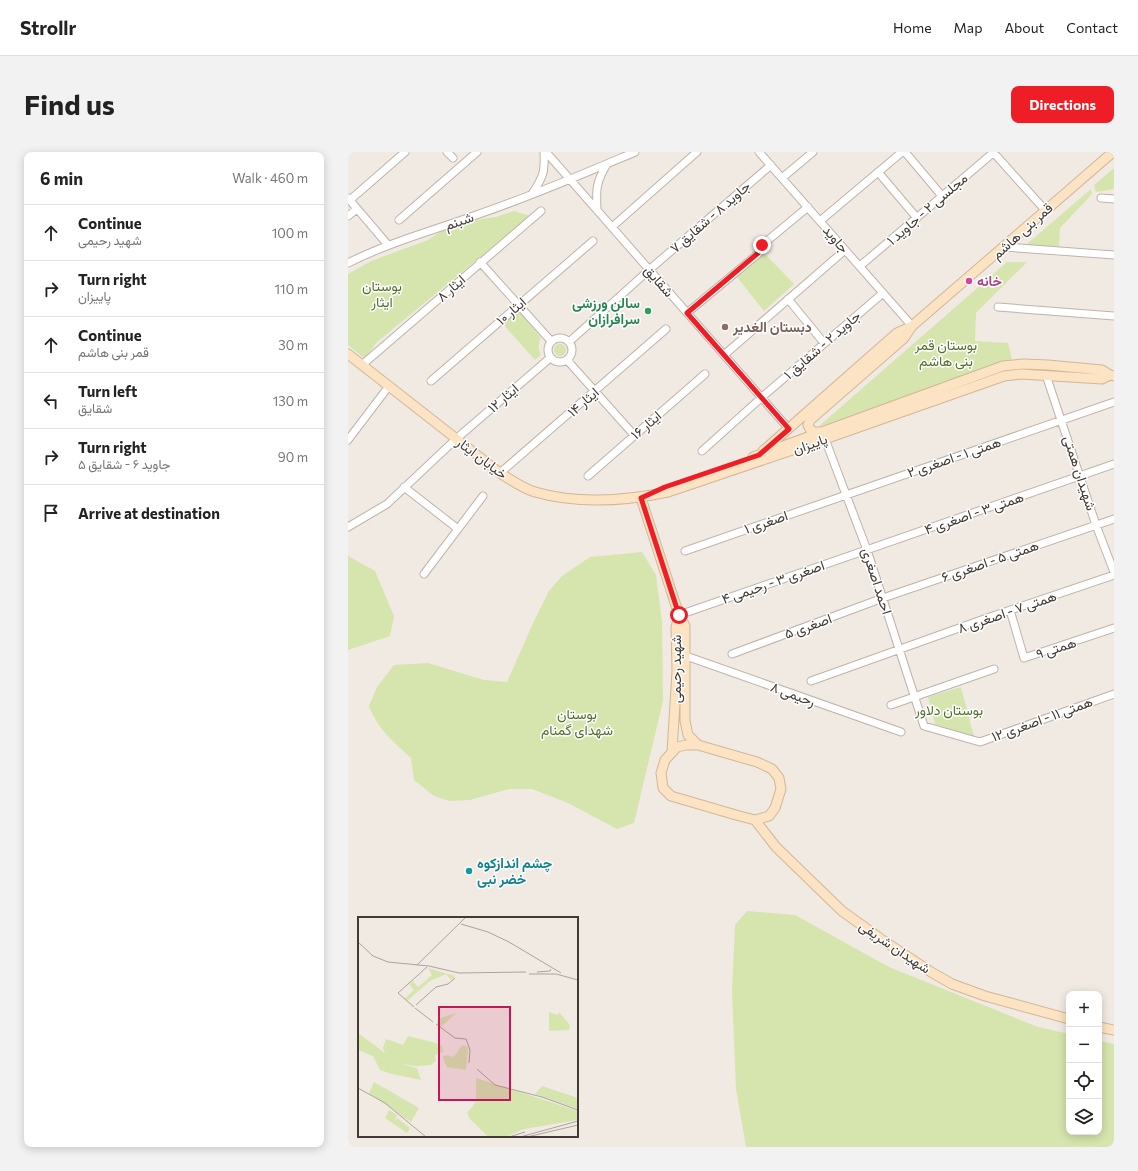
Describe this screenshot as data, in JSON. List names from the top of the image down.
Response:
{
  "streets": {
    "street": [
      "مجلسی ۲ - جاوید ۱",
      "جاوید ۸ - شقایق ۷",
      "شبنم",
      "قمر بنی هاشم",
      "جاوید",
      "شقایق",
      "ایثار ۸",
      "ایثار ۱۰",
      "جاوید ۲ - شقایق ۱",
      "ایثار ۱۲",
      "ایثار ۱۴",
      "ایثار ۱۶",
      "پاییزان",
      "همتی ۱ - اصغری ۲",
      "خیابان ایثار",
      "شهیدان همتی",
      "همتی ۳ - اصغری ۴",
      "اصغری ۱",
      "همتی ۵ - اصغری ۶",
      "احمد اصغری",
      "اصغری ۳ - رحیمی ۴",
      "همتی ۷ - اصغری ۸",
      "اصغری ۵",
      "همتی ۹",
      "شهید رحیمی",
      "رحیمی ۸",
      "همتی ۱۱ - اصغری ۱۲",
      "شهیدان شریفی"
    ]
  },
  "crossings": [
    ["مجلسی ۲ - جاوید ۱", "جاوید"],
    ["جاوید ۸ - شقایق ۷", "جاوید"],
    ["جاوید ۸ - شقایق ۷", "شقایق"],
    ["جاوید ۸ - شقایق ۷", "ایثار ۱۲"],
    ["شبنم", "شقایق"],
    ["قمر بنی هاشم", "جاوید"],
    ["قمر بنی هاشم", "شقایق"],
    ["قمر بنی هاشم", "پاییزان"],
    ["قمر بنی هاشم", "احمد اصغری"],
    ["جاوید", "جاوید ۲ - شقایق ۱"],
    ["شقایق", "جاوید ۲ - شقایق ۱"],
    ["ایثار ۸", "خیابان ایثار"],
    ["ایثار ۱۲", "خیابان ایثار"],
    ["ایثار ۱۴", "خیابان ایثار"],
    ["پاییزان", "خیابان ایثار"],
    ["پاییزان", "شهیدان همتی"],
    ["پاییزان", "احمد اصغری"],
    ["پاییزان", "شهید رحیمی"],
    ["همتی ۱ - اصغری ۲", "شهیدان همتی"],
    ["همتی ۱ - اصغری ۲", "اصغری ۱"],
    ["همتی ۱ - اصغری ۲", "احمد اصغری"],
    ["خیابان ایثار", "شهید رحیمی"],
    ["شهیدان همتی", "همتی ۳ - اصغری ۴"],
    ["شهیدان همتی", "همتی ۵ - اصغری ۶"],
    ["همتی ۳ - اصغری ۴", "احمد اصغری"],
    ["همتی ۳ - اصغری ۴", "اصغری ۳ - رحیمی ۴"],
    ["اصغری ۱", "احمد اصغری"],
    ["همتی ۵ - اصغری ۶", "احمد اصغری"],
    ["همتی ۵ - اصغری ۶", "اصغری ۵"],
    ["احمد اصغری", "اصغری ۳ - رحیمی ۴"],
    ["احمد اصغری", "همتی ۷ - اصغری ۸"],
    ["احمد اصغری", "اصغری ۵"],
    ["احمد اصغری", "همتی ۱۱ - اصغری ۱۲"],
    ["اصغری ۳ - رحیمی ۴", "شهید رحیمی"],
    ["همتی ۷ - اصغری ۸", "همتی ۹"]
  ],
  "parks": [
    "بوستان ایثار",
    "بوستان قمر بنی هاشم",
    "بوستان دلاور",
    "بوستان شهدای گمنام"
  ],
  "places": [
    "خانه",
    "سالن ورزشی سرافرازان",
    "دبستان الغدیر",
    "چشم اندازکوه خضر نبی"
  ],
  "page": {
    "header": "Strollr",
    "nav": [
      "Home",
      "Map",
      "About",
      "Contact"
    ],
    "buttons": "Directions",
    "title": "Find us",
    "heading": ["6 min", "Walk · 460 m"],
    "list": [
      ["Continue", "شهید رحیمی", "100 m"],
      ["Turn right", "پاییزان", "110 m"],
      ["Continue", "قمر بنی هاشم", "30 m"],
      ["Turn left", "شقایق", "130 m"],
      ["Turn right", "جاوید ۶ - شقایق ۵", "90 m"],
      "Arrive at destination"
    ],
    "map_buttons": ["+", "−"]
  }
}
